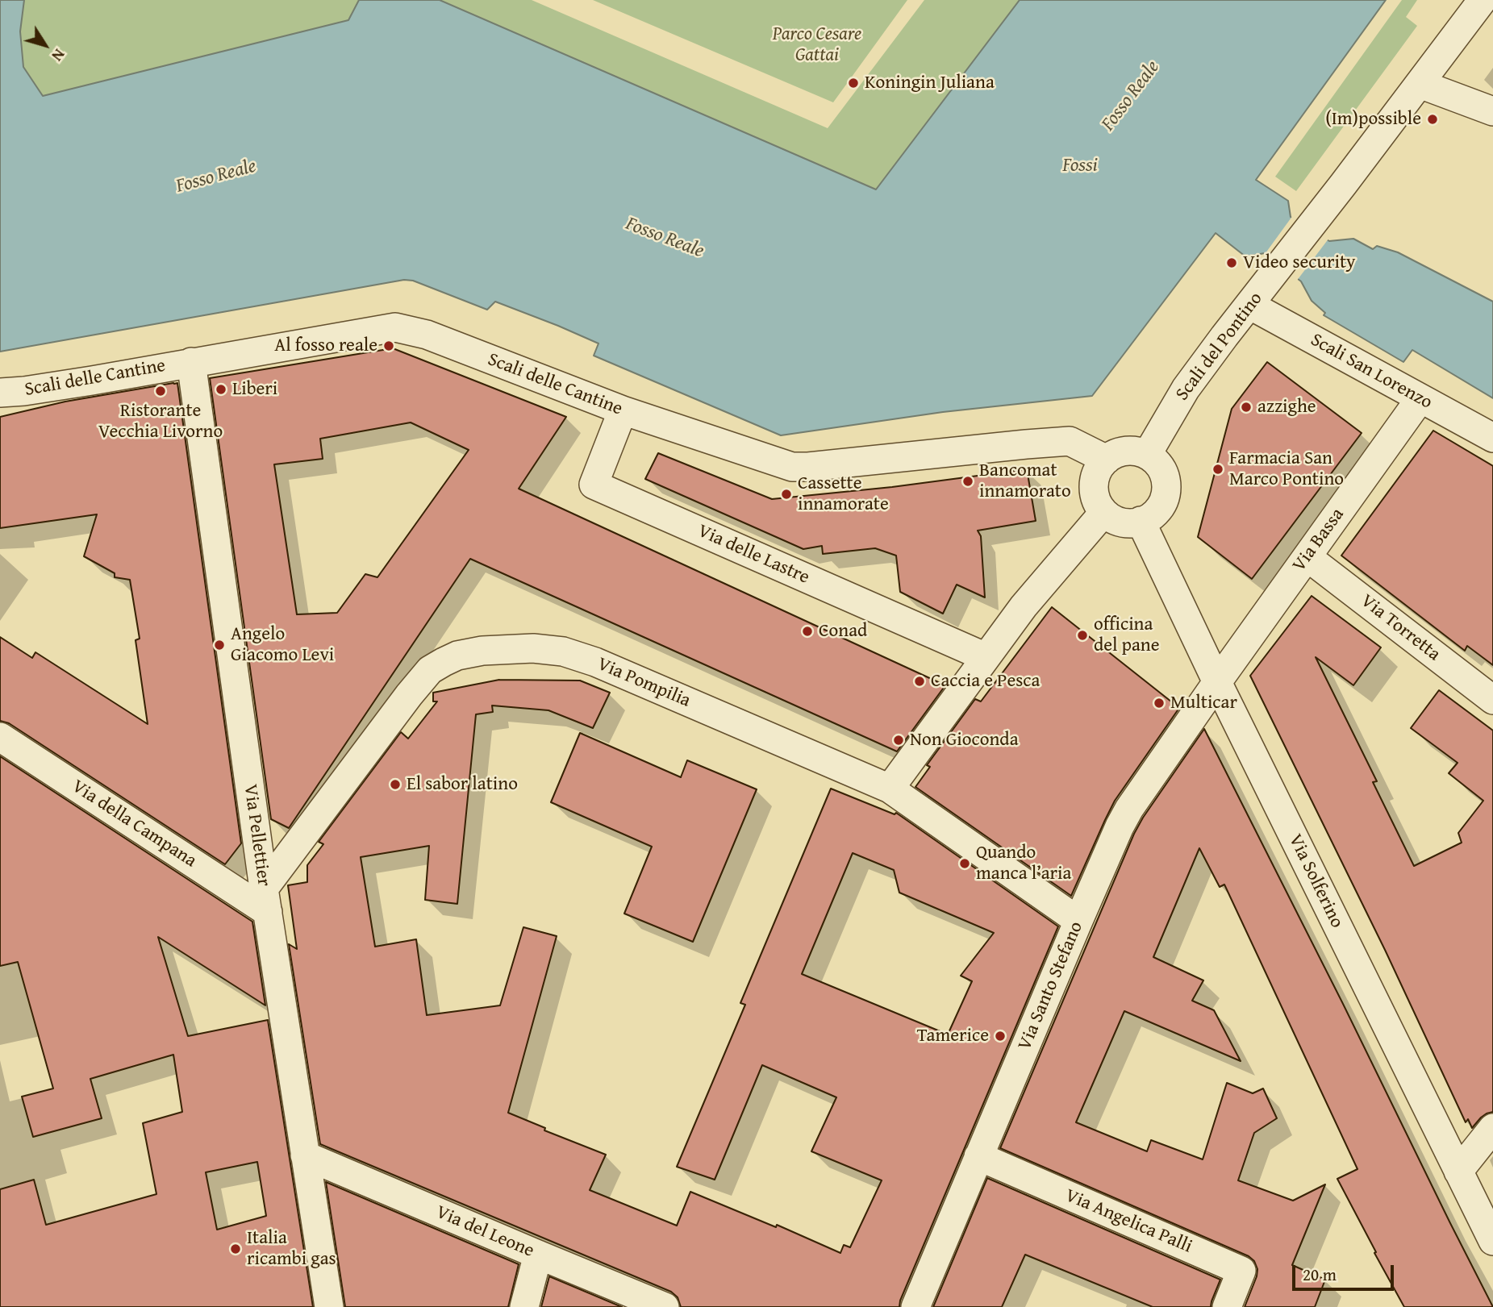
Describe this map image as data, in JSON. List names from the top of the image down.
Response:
{
  "streets": {
    "street": [
      "Scali del Pontino",
      "Scali San Lorenzo",
      "Scali delle Cantine",
      "Via Bassa",
      "Via delle Lastre",
      "Via Torretta",
      "Via Pompilia",
      "Via della Campana",
      "Via Pellettier",
      "Via Solferino",
      "Via Santo Stefano",
      "Via Angelica Palli",
      "Via del Leone"
    ]
  },
  "crossings": [
    ["Scali del Pontino", "Scali San Lorenzo"],
    ["Scali del Pontino", "Scali delle Cantine"],
    ["Scali del Pontino", "Via Solferino"],
    ["Scali San Lorenzo", "Via Bassa"],
    ["Scali delle Cantine", "Via delle Lastre"],
    ["Scali delle Cantine", "Via Pellettier"],
    ["Scali delle Cantine", "Via Solferino"],
    ["Via Bassa", "Via Torretta"],
    ["Via Bassa", "Via Solferino"],
    ["Via Bassa", "Via Santo Stefano"],
    ["Via Pompilia", "Via della Campana"],
    ["Via Pompilia", "Via Pellettier"],
    ["Via Pompilia", "Via Santo Stefano"],
    ["Via della Campana", "Via Pellettier"],
    ["Via Pellettier", "Via del Leone"],
    ["Via Solferino", "Via Santo Stefano"],
    ["Via Santo Stefano", "Via Angelica Palli"]
  ],
  "water": ["Fosso Reale", "Fossi"],
  "parks": ["Parco Cesare Gattai"],
  "places": [
    "Koningin Juliana",
    "(Im)possible",
    "Video security",
    "Al fosso reale",
    "Liberi",
    "Ristorante Vecchia Livorno",
    "azzighe",
    "Farmacia San Marco Pontino",
    "Bancomat innamorato",
    "Cassette innamorate",
    "Conad",
    "officina del pane",
    "Angelo Giacomo Levi",
    "Caccia e Pesca",
    "Multicar",
    "Non Gioconda",
    "El sabor latino",
    "Quando manca l’aria",
    "Tamerice",
    "Italia ricambi gas"
  ],
  "scale_bar": "20 m",
  "north": "bottom right"
}
